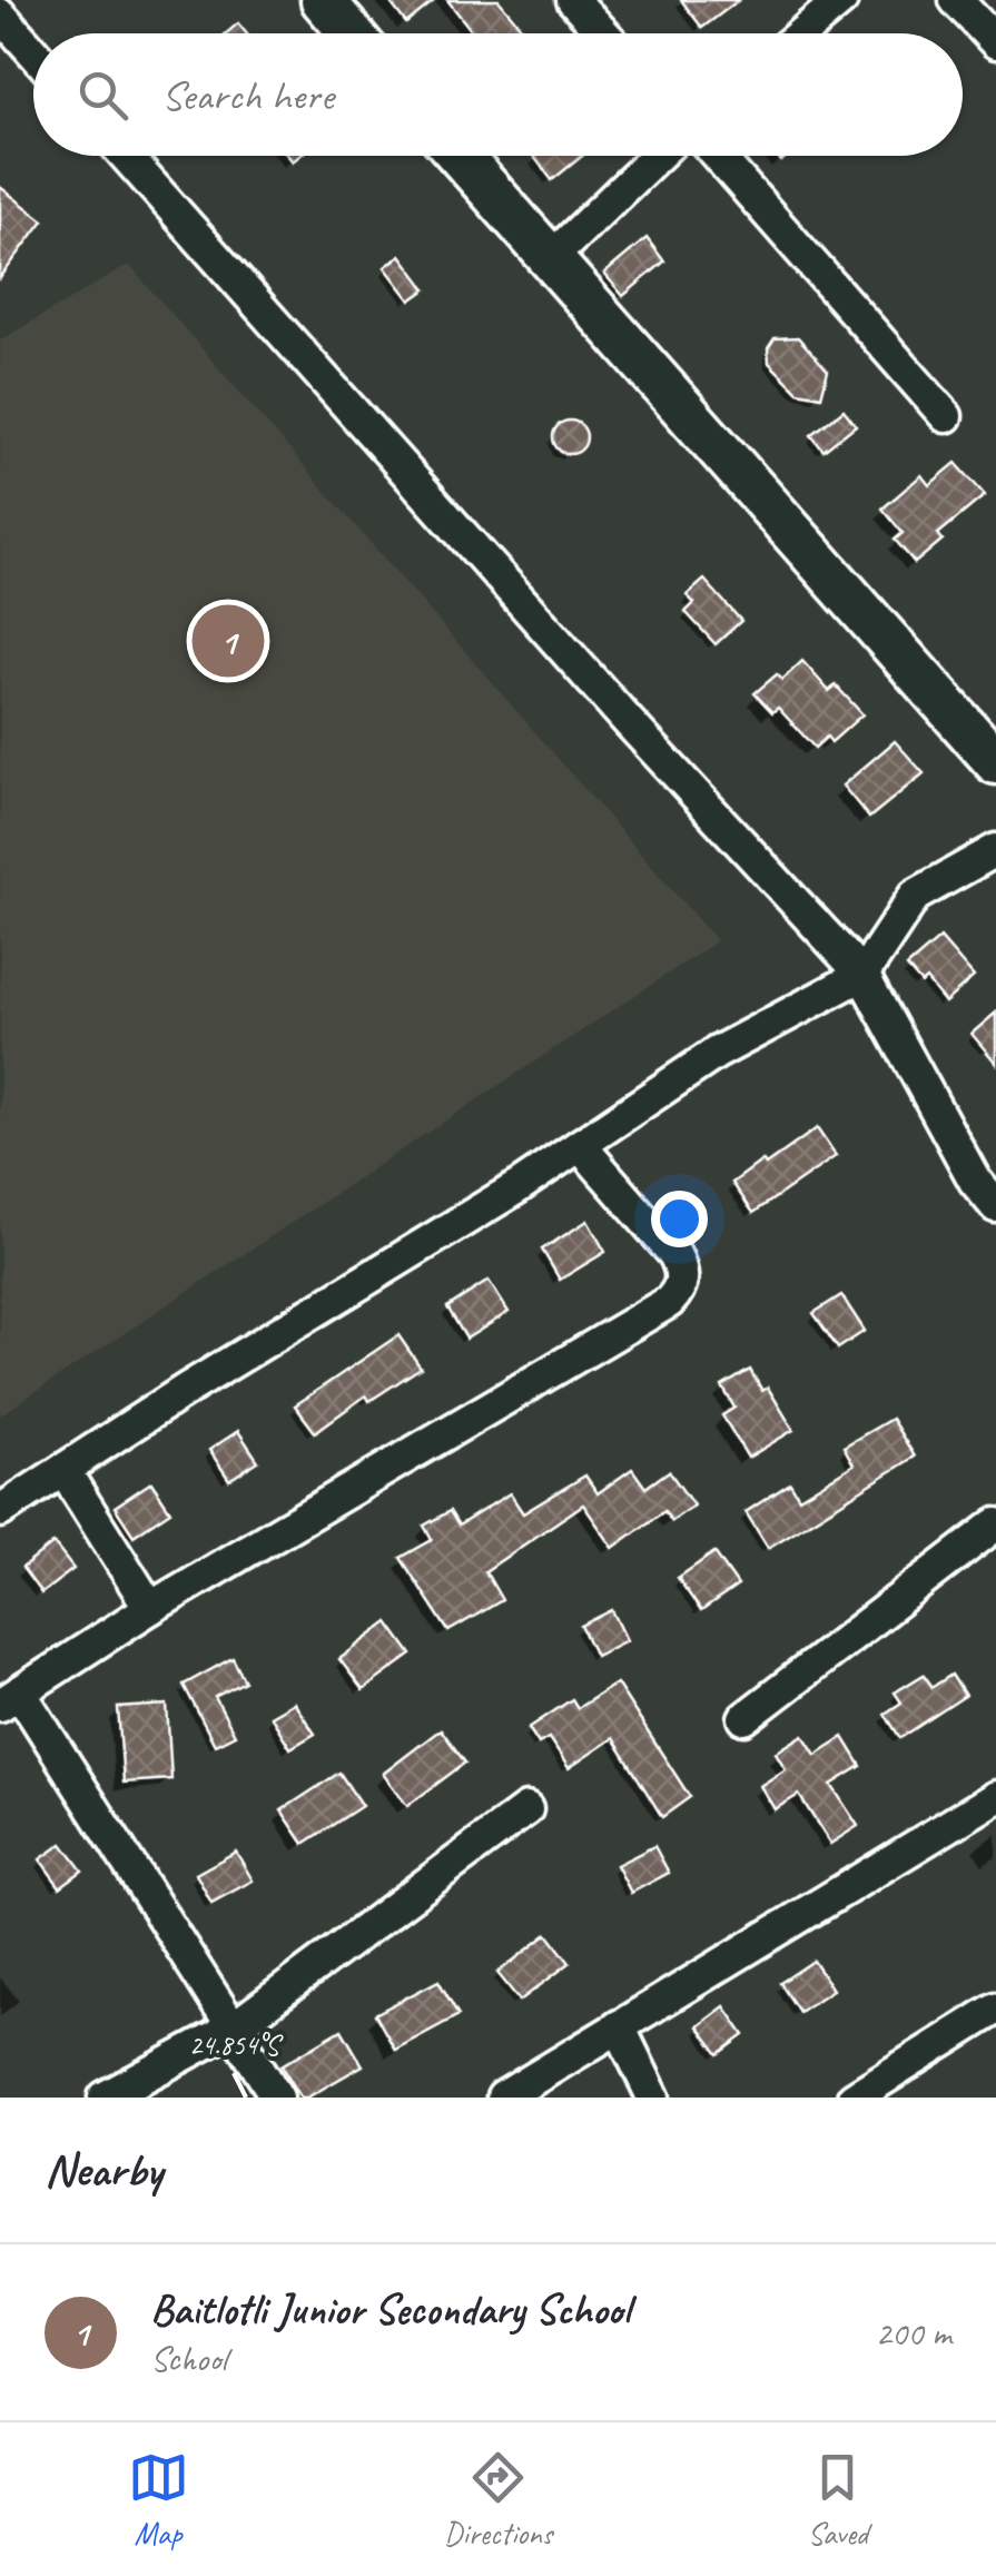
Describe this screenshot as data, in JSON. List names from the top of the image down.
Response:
{
  "page": {
    "search": "Search here",
    "pins": "1",
    "heading": "Nearby",
    "list": [
      {
        "mark": "1",
        "name": "Baitlotli Junior Secondary School",
        "note": "School",
        "value": "200 m"
      }
    ],
    "nav": ["Map", "Directions", "Saved"]
  },
  "coordinates": ["24.854°S"]
}
